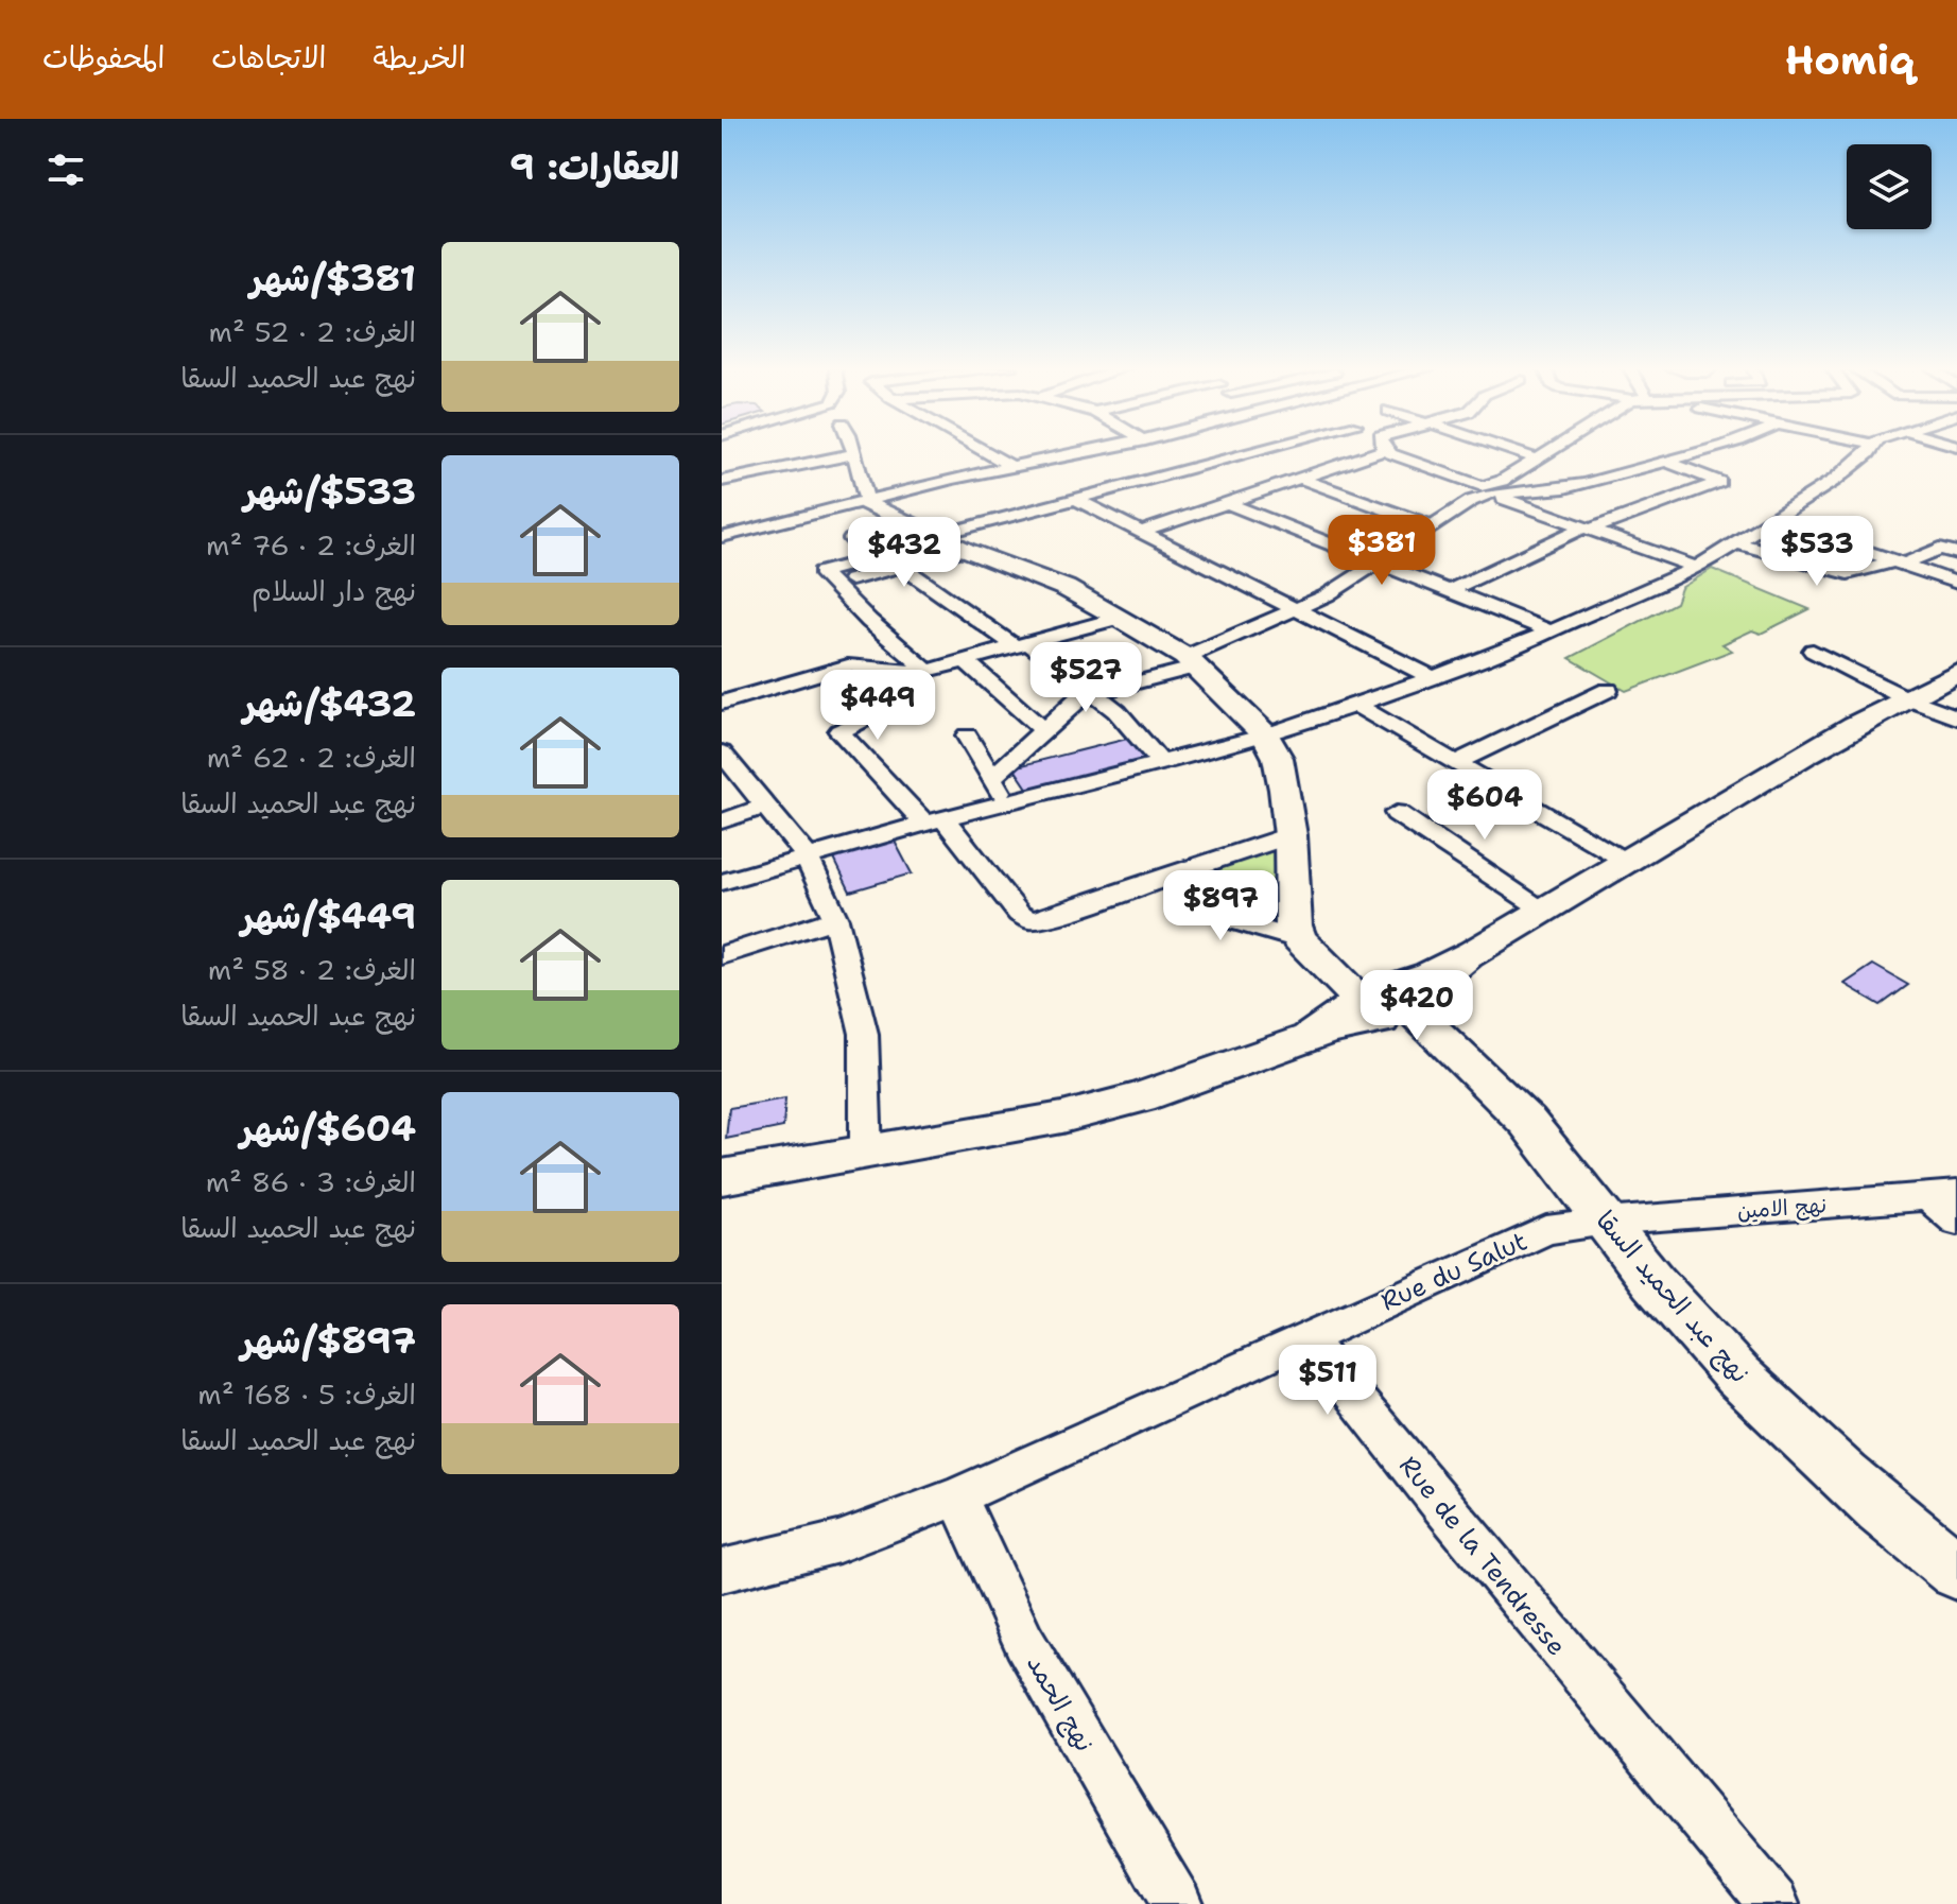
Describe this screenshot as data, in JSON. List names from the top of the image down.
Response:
{
  "streets": {
    "street": [
      "نهج الامين",
      "Rue du Salut",
      "نهج عبد الحميد السقا",
      "Rue de la Tendresse",
      "نهج الحمد"
    ]
  },
  "crossings": [
    ["نهج الامين", "Rue du Salut"],
    ["نهج الامين", "نهج عبد الحميد السقا"],
    ["Rue du Salut", "نهج عبد الحميد السقا"],
    ["Rue du Salut", "Rue de la Tendresse"]
  ],
  "page": {
    "header": "Homiq",
    "nav": ["الخريطة", "الاتجاهات", "المحفوظات"],
    "heading": "العقارات: 9",
    "list": [
      {
        "name": "$381/شهر",
        "note": "الغرف: 2 · 52 m² · نهج عبد الحميد السقا"
      },
      {
        "name": "$533/شهر",
        "note": "الغرف: 2 · 76 m² · نهج دار السلام"
      },
      {
        "name": "$432/شهر",
        "note": "الغرف: 2 · 62 m² · نهج عبد الحميد السقا"
      },
      {
        "name": "$449/شهر",
        "note": "الغرف: 2 · 58 m² · نهج عبد الحميد السقا"
      },
      {
        "name": "$604/شهر",
        "note": "الغرف: 3 · 86 m² · نهج عبد الحميد السقا"
      },
      {
        "name": "$897/شهر",
        "note": "الغرف: 5 · 168 m² · نهج عبد الحميد السقا"
      }
    ],
    "price": [
      "$381",
      "$533",
      "$432",
      "$527",
      "$449",
      "$604",
      "$897",
      "$420",
      "$511"
    ]
  }
}
